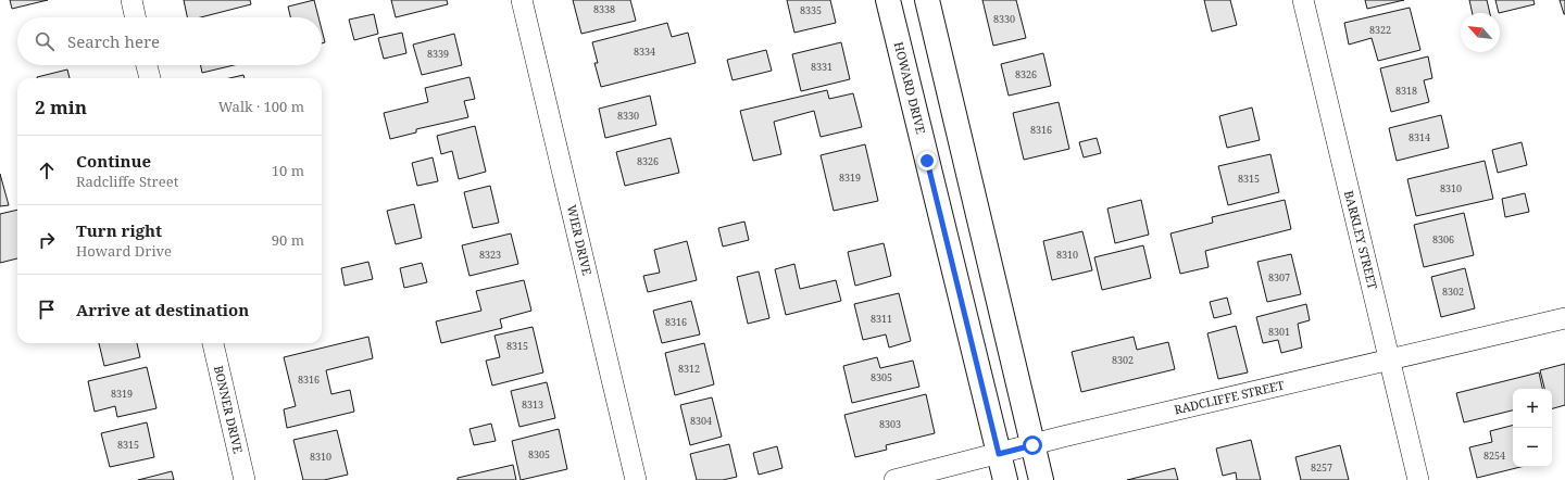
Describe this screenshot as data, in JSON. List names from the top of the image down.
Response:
{
  "streets": {
    "main road": ["HOWARD DRIVE"],
    "street": [
      "WIER DRIVE",
      "BARKLEY STREET",
      "RADCLIFFE STREET",
      "BONNER DRIVE"
    ]
  },
  "crossings": [
    ["HOWARD DRIVE", "RADCLIFFE STREET"],
    ["BARKLEY STREET", "RADCLIFFE STREET"]
  ],
  "house_numbers": [
    "8338",
    "8335",
    "8330",
    "8322",
    "8334",
    "8339",
    "8331",
    "8326",
    "8318",
    "8330",
    "8316",
    "8314",
    "8326",
    "8319",
    "8315",
    "8310",
    "8306",
    "8323",
    "8310",
    "8307",
    "8302",
    "8311",
    "8316",
    "8301",
    "8315",
    "8302",
    "8312",
    "8305",
    "8316",
    "8319",
    "8313",
    "8304",
    "8303",
    "8315",
    "8305",
    "8254",
    "8310",
    "8257"
  ],
  "north": "top left",
  "page": {
    "search": "Search here",
    "heading": ["2 min", "Walk · 100 m"],
    "list": [
      ["Continue", "Radcliffe Street", "10 m"],
      ["Turn right", "Howard Drive", "90 m"],
      "Arrive at destination"
    ],
    "map_buttons": ["+", "−"]
  }
}
